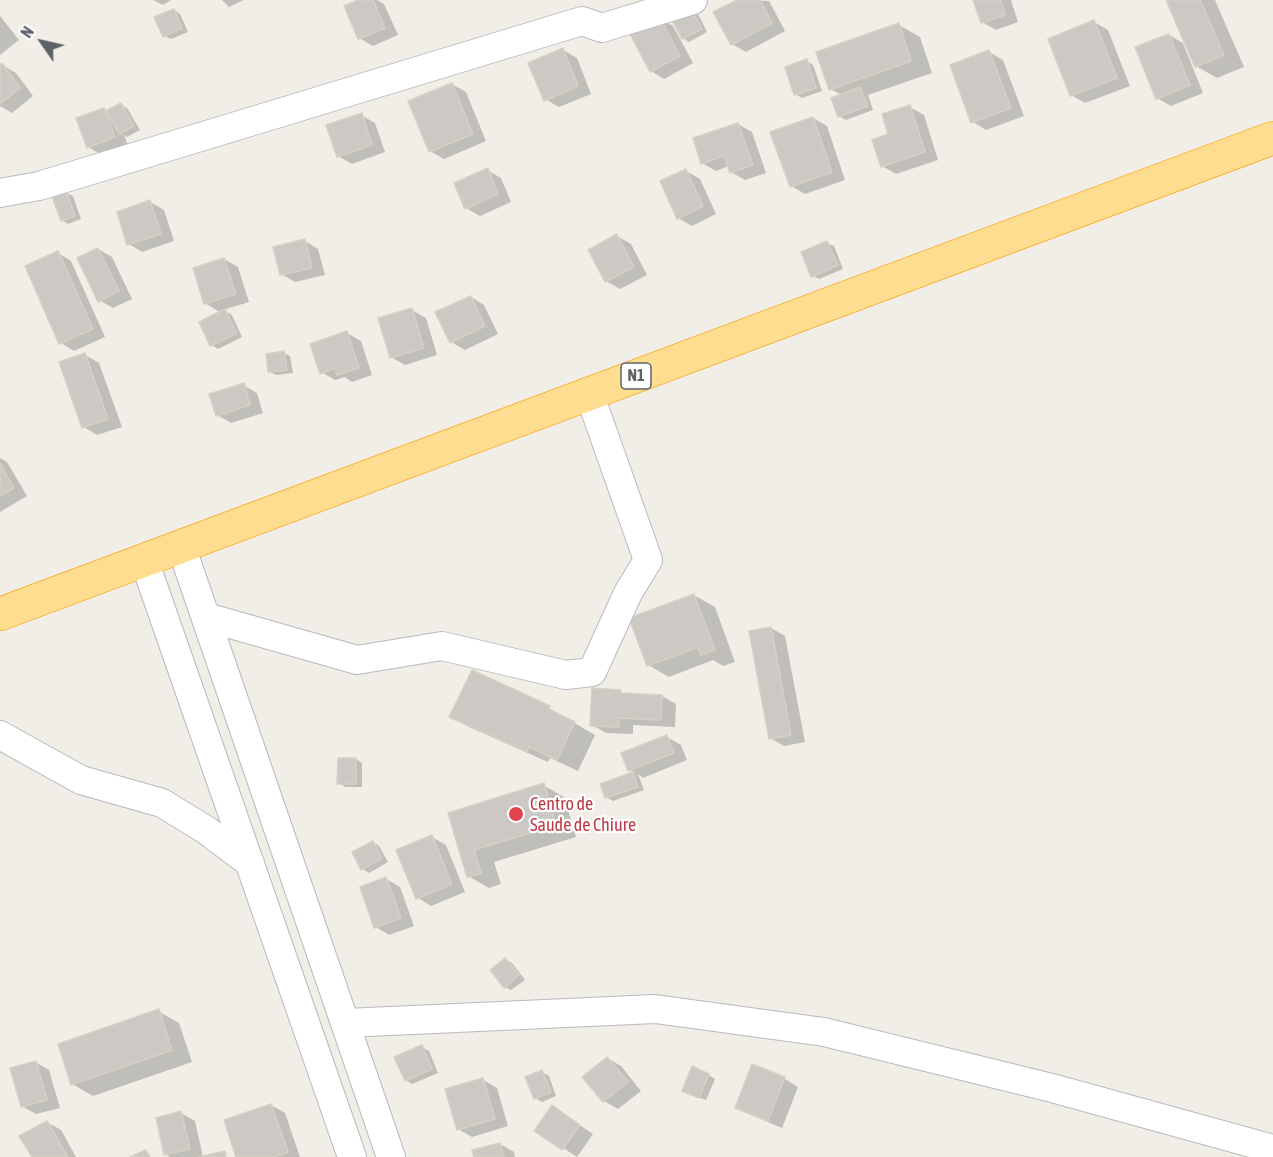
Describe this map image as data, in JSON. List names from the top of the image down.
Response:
{
  "streets": {
    "highway": ["N1"]
  },
  "places": ["Centro de Saude de Chiure"],
  "north": "top left"
}
